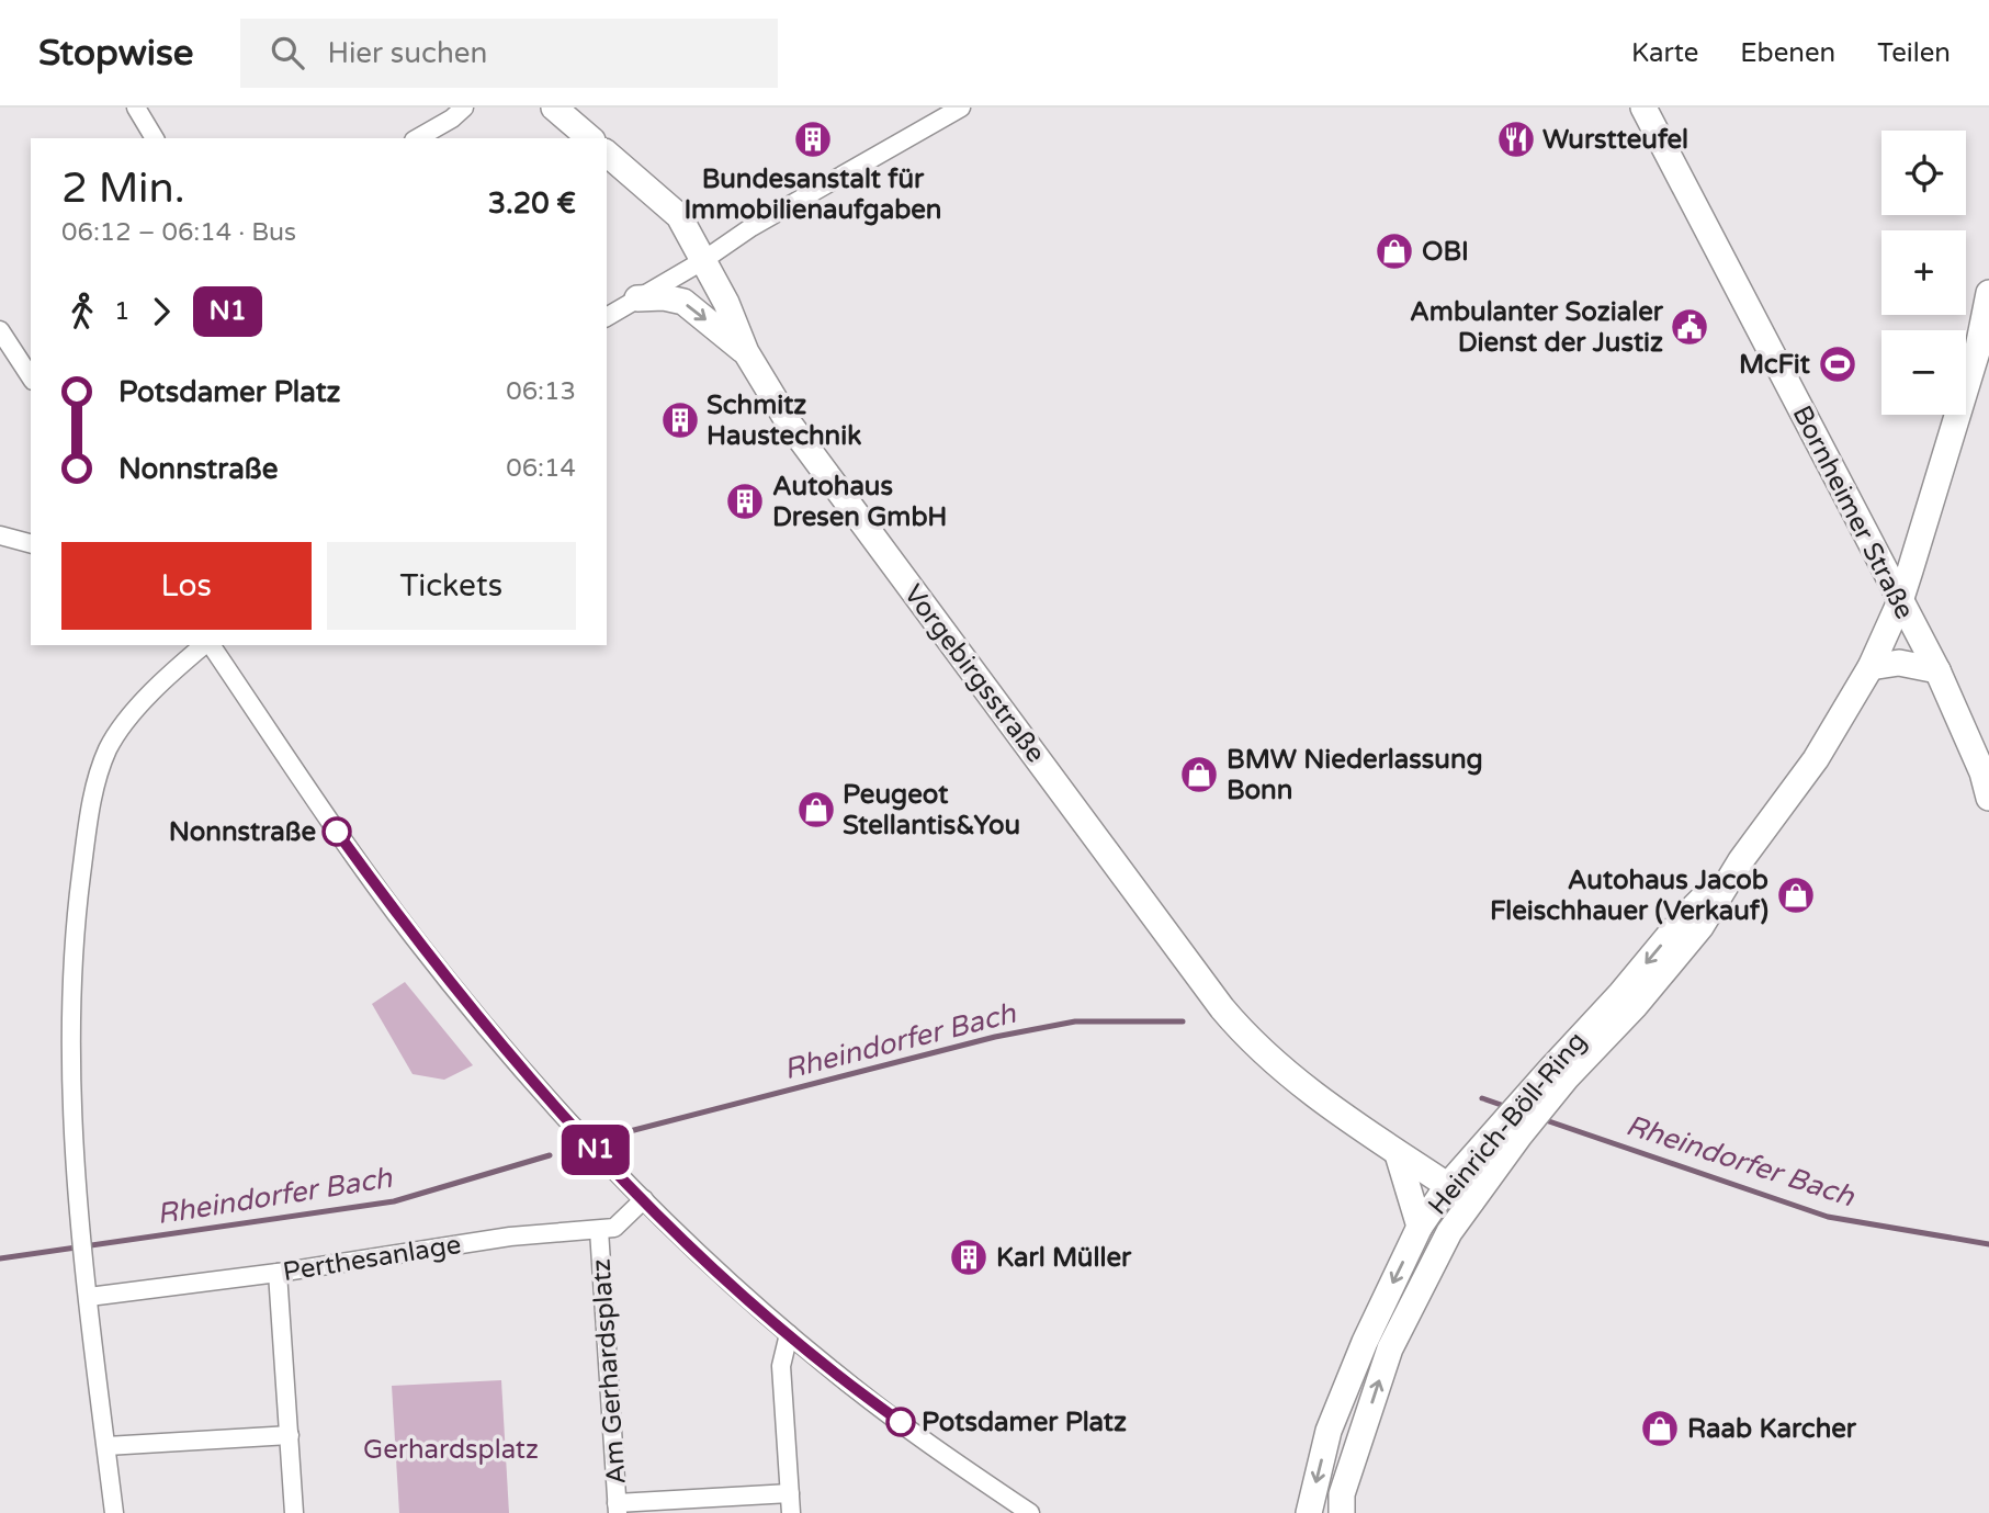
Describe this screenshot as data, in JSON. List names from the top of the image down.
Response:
{
  "streets": {
    "main road": ["Bornheimer Straße", "Vorgebirgsstraße", "Heinrich-Böll-Ring"],
    "street": ["Perthesanlage", "Am Gerhardsplatz"]
  },
  "crossings": [
    ["Bornheimer Straße", "Heinrich-Böll-Ring"],
    ["Vorgebirgsstraße", "Heinrich-Böll-Ring"],
    ["Perthesanlage", "Am Gerhardsplatz"]
  ],
  "water": ["Rheindorfer Bach"],
  "parks": ["Gerhardsplatz"],
  "places": {
    "building": [
      "Bundesanstalt für Immobilienaufgaben",
      "Schmitz Haustechnik",
      "Autohaus Dresen GmbH",
      "Karl Müller"
    ],
    "restaurant": ["Wurstteufel"],
    "shop": [
      "OBI",
      "BMW Niederlassung Bonn",
      "Peugeot Stellantis&You",
      "Autohaus Jacob Fleischhauer (Verkauf)",
      "Raab Karcher"
    ],
    "public building": ["Ambulanter Sozialer Dienst der Justiz"],
    "sports": ["McFit"],
    "other": ["Nonnstraße", "Potsdamer Platz"]
  },
  "lines": ["bus line N1"],
  "page": {
    "header": "Stopwise",
    "search": "Hier suchen",
    "nav": ["Karte", "Ebenen", "Teilen"],
    "on_map": "N1",
    "map_buttons": ["+", "−"],
    "heading": ["2 Min.", "06:12 – 06:14 · Bus", "3.20 €"],
    "legs": ["1", "N1"],
    "list": [
      {
        "name": "Potsdamer Platz",
        "value": "06:13"
      },
      {
        "name": "Nonnstraße",
        "value": "06:14"
      }
    ],
    "buttons": ["Los", "Tickets"]
  }
}
